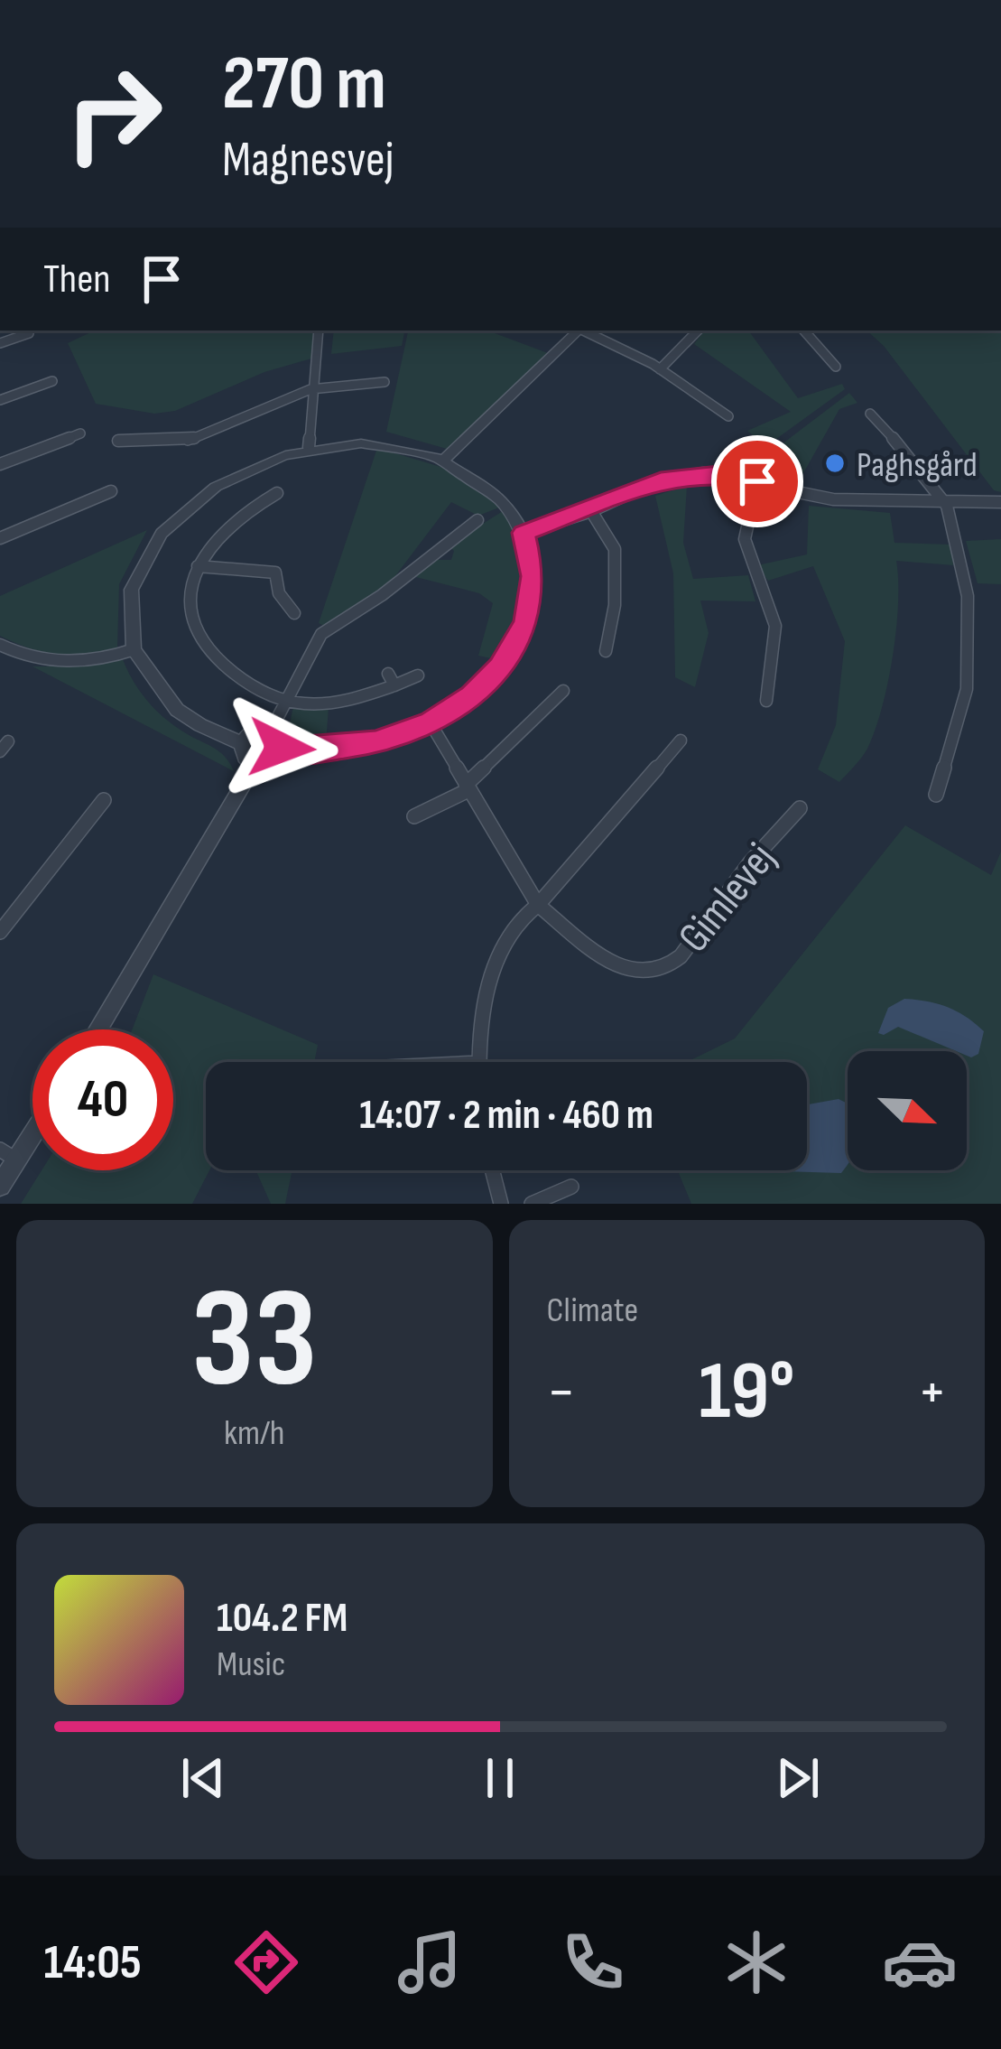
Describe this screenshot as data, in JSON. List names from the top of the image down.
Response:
{
  "streets": {
    "street": ["Gimlevej"]
  },
  "places": ["Paghsgård"],
  "north": "bottom right",
  "page": {
    "turn": ["270 m", "Magnesvej"],
    "then": "Then",
    "limit": "40",
    "trip": "14:07 · 2 min · 460 m",
    "tile": [
      ["33", "km/h"],
      "Climate"
    ],
    "heat": ["−", "19°", "+"],
    "song": ["104.2 FM", "Music"],
    "tabs": "14:05"
  }
}
